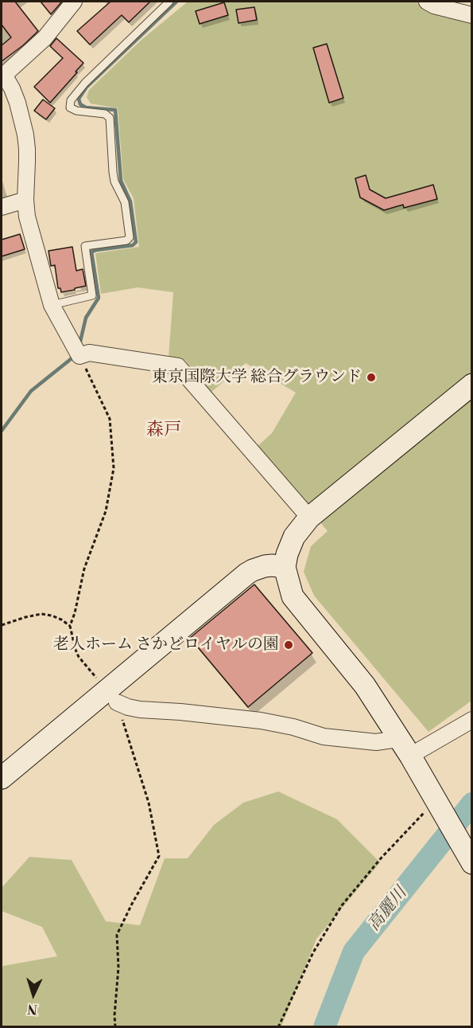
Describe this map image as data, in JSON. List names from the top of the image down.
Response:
{
  "districts": ["森戸"],
  "water": ["高麗川"],
  "places": ["東京国際大学 総合グラウンド", "老人ホーム さかどロイヤルの園"],
  "north": "bottom"
}
